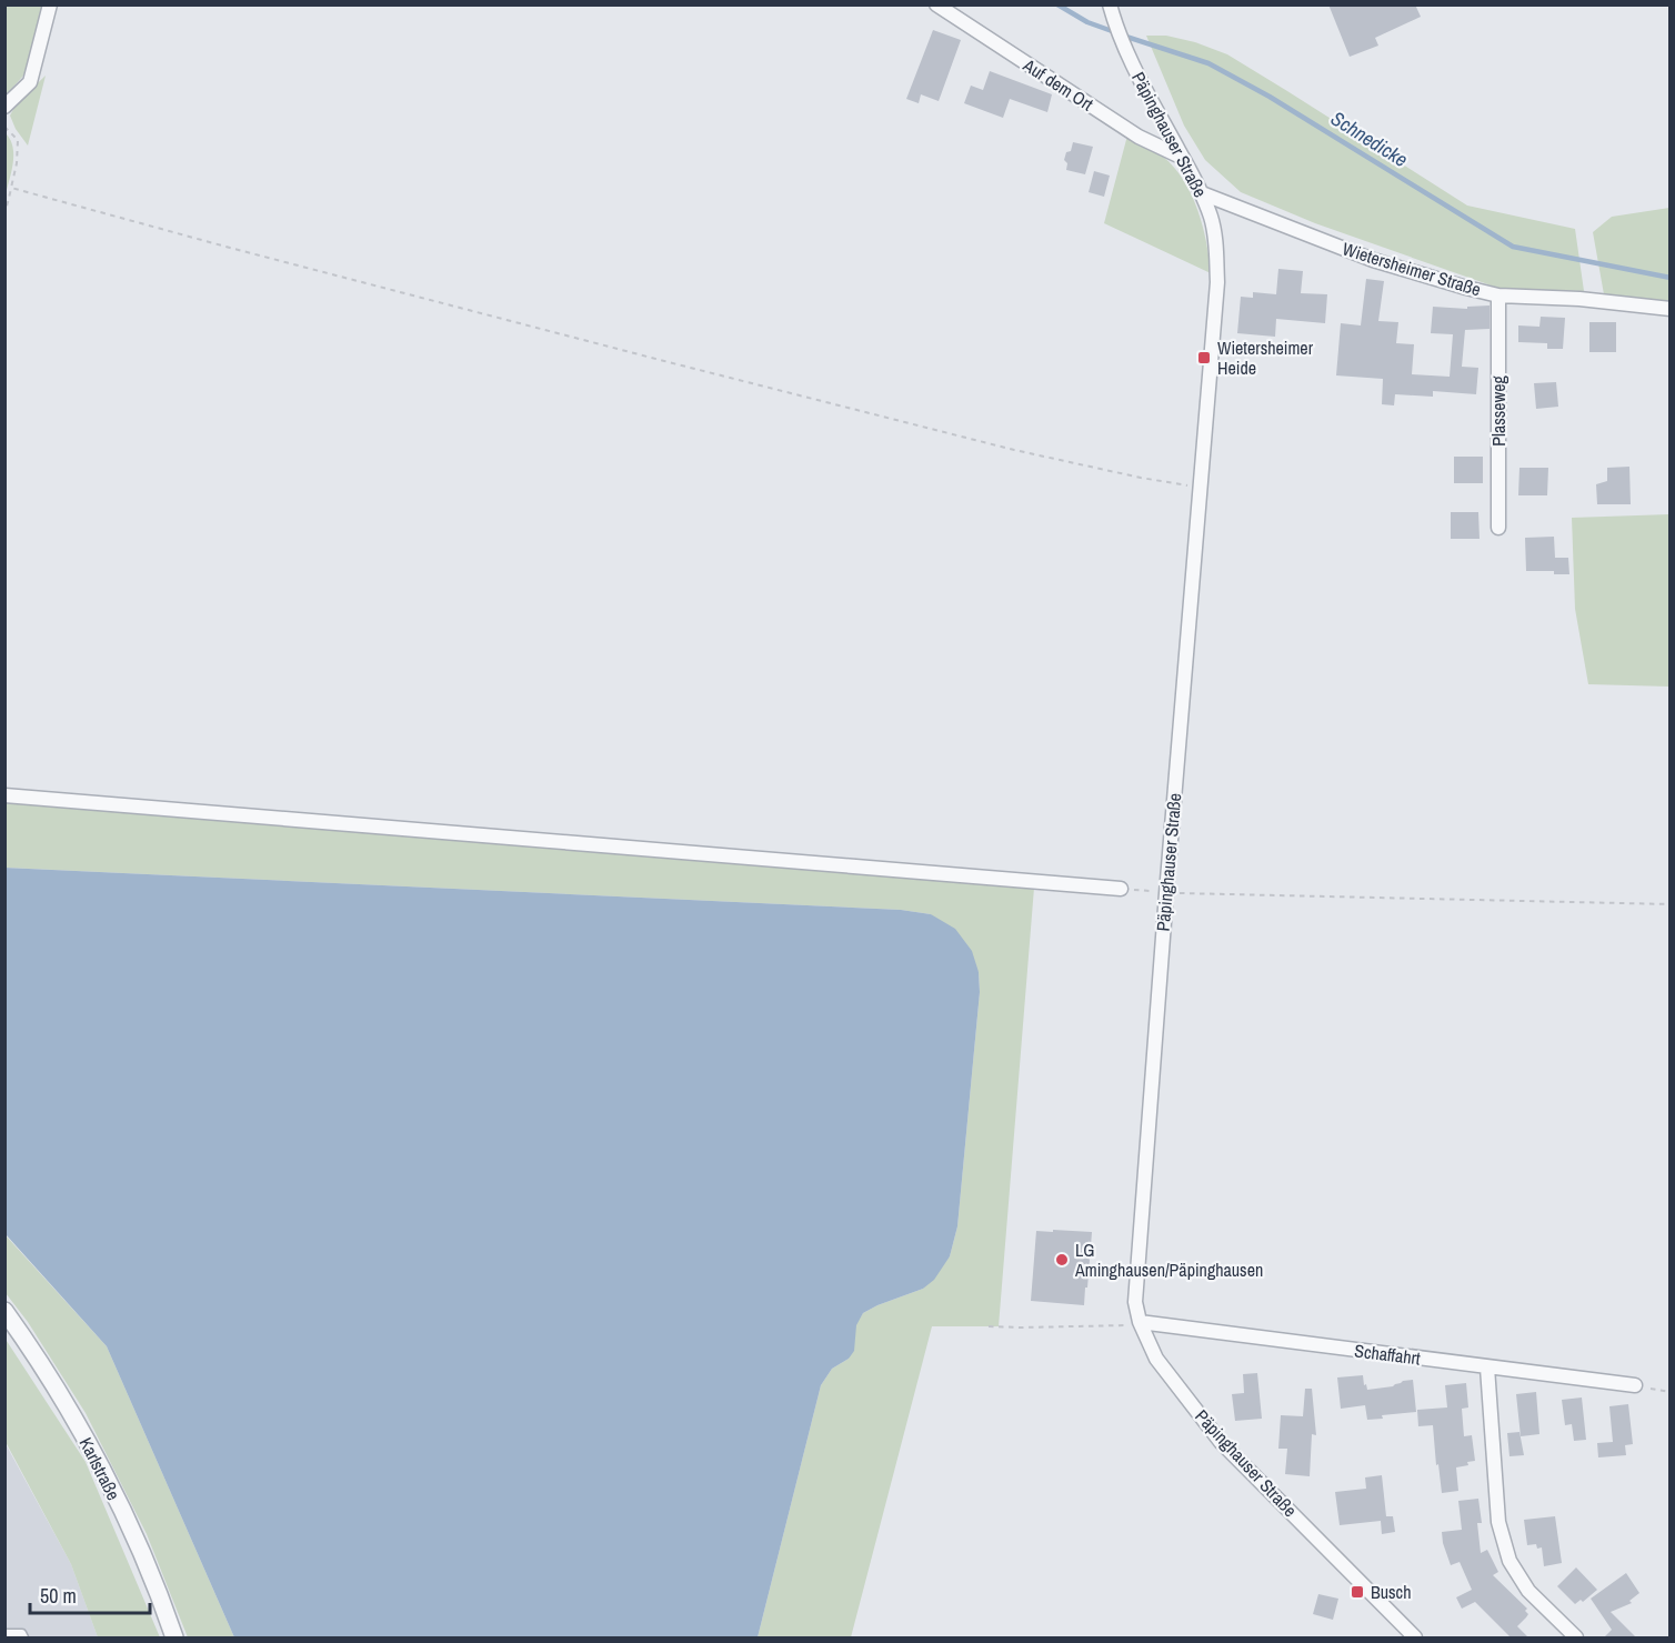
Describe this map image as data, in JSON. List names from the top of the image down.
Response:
{
  "streets": {
    "street": [
      "Auf dem Ort",
      "Päpinghauser Straße",
      "Wietersheimer Straße",
      "Plasseweg",
      "Schaffahrt",
      "Karlstraße"
    ]
  },
  "crossings": [
    ["Auf dem Ort", "Päpinghauser Straße"],
    ["Päpinghauser Straße", "Wietersheimer Straße"],
    ["Päpinghauser Straße", "Schaffahrt"],
    ["Wietersheimer Straße", "Plasseweg"]
  ],
  "water": ["Schnedicke"],
  "places": {
    "transit": ["Wietersheimer Heide", "Busch"],
    "other": ["LG Aminghausen/Päpinghausen"]
  },
  "scale_bar": "50 m"
}
